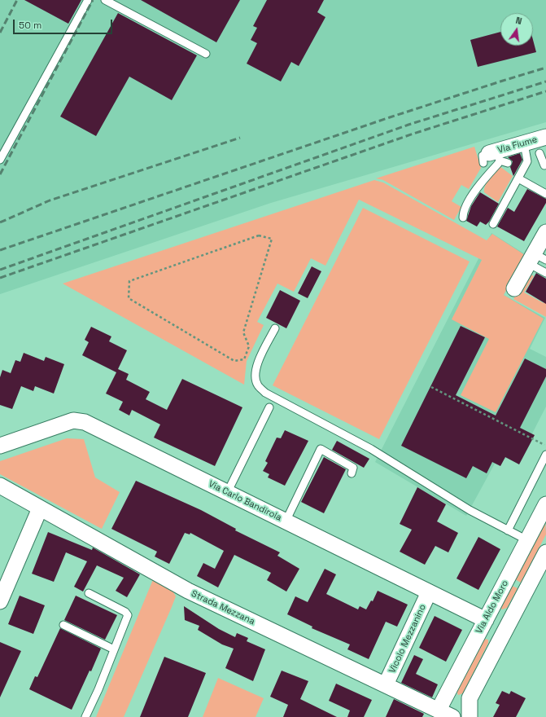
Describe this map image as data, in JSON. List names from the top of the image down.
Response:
{
  "streets": {
    "street": [
      "Via Fiume",
      "Via Carlo Bandirola",
      "Via Aldo Moro",
      "Strada Mezzana",
      "Vicolo Mezzanino"
    ]
  },
  "crossings": [
    ["Via Carlo Bandirola", "Via Aldo Moro"],
    ["Via Carlo Bandirola", "Vicolo Mezzanino"],
    ["Via Aldo Moro", "Strada Mezzana"],
    ["Strada Mezzana", "Vicolo Mezzanino"]
  ],
  "scale_bar": "50 m",
  "north": "top"
}
